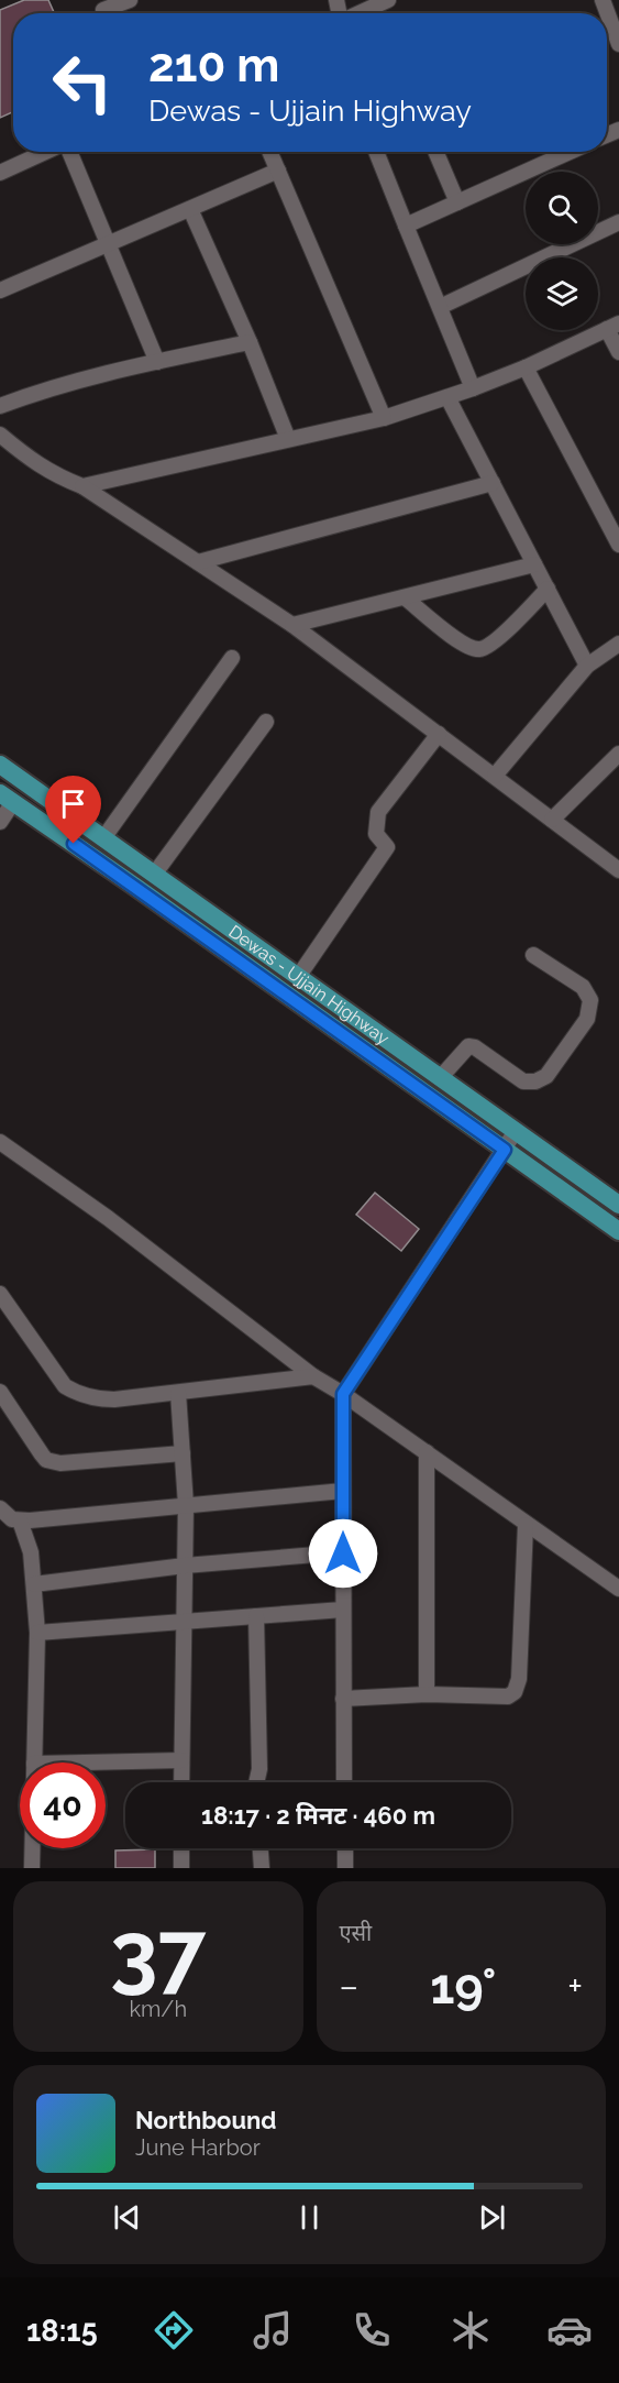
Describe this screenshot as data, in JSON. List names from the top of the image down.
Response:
{
  "streets": {
    "main road": ["Dewas - Ujjain Highway"]
  },
  "page": {
    "turn": ["210 m", "Dewas - Ujjain Highway"],
    "limit": "40",
    "trip": "18:17 · 2 मिनट · 460 m",
    "tile": [
      ["37", "km/h"],
      "एसी"
    ],
    "heat": ["−", "19°", "+"],
    "song": ["Northbound", "June Harbor"],
    "tabs": "18:15"
  }
}
